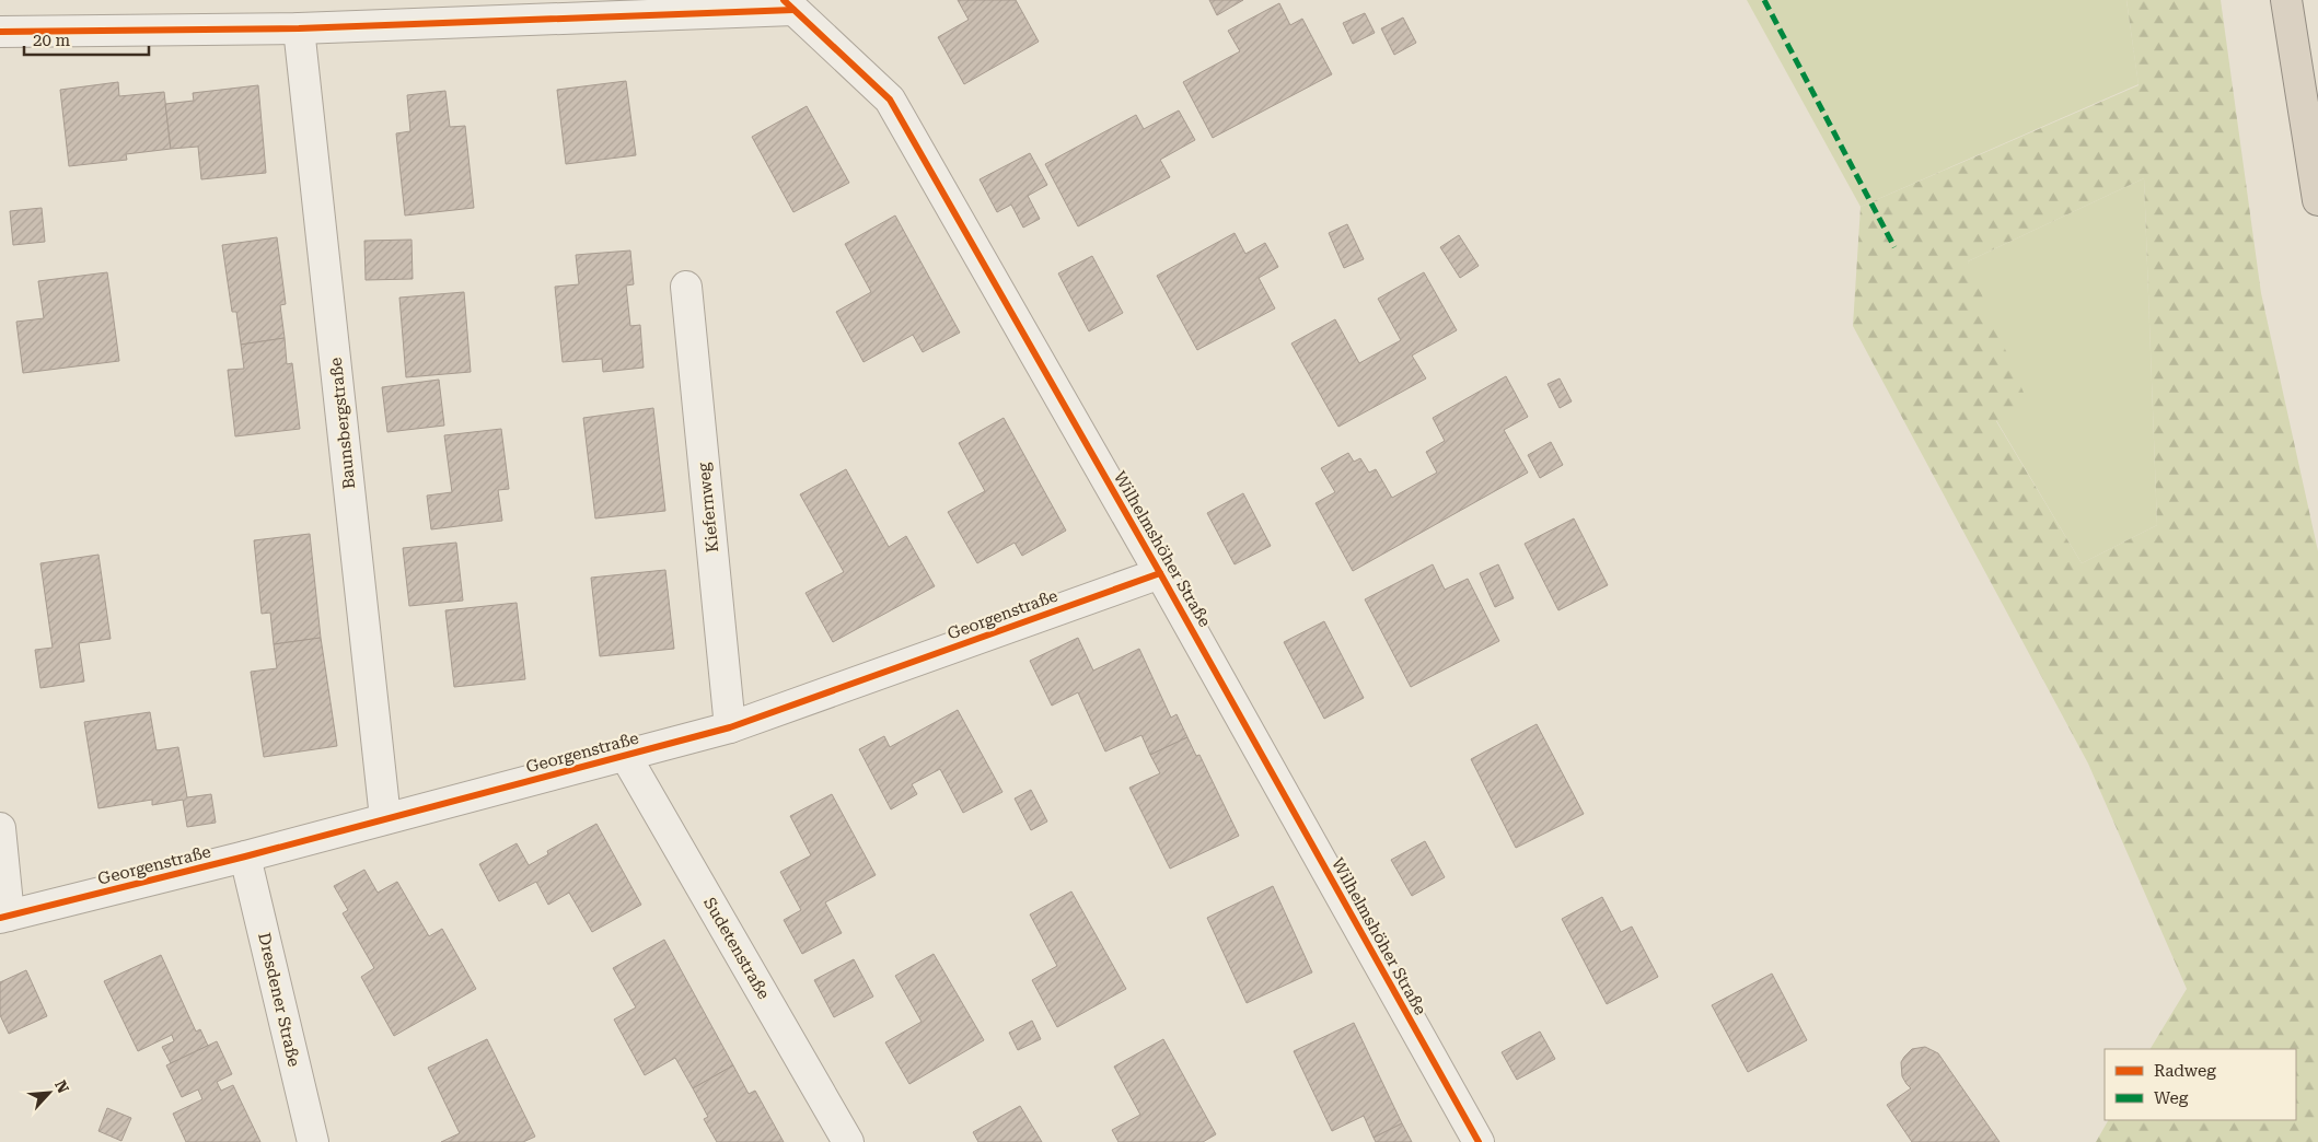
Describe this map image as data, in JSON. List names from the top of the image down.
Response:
{
  "streets": {
    "street": [
      "Baunsbergstraße",
      "Kiefernweg",
      "Wilhelmshöher Straße",
      "Georgenstraße",
      "Sudetenstraße",
      "Dresdener Straße"
    ]
  },
  "crossings": [
    ["Baunsbergstraße", "Georgenstraße"],
    ["Kiefernweg", "Georgenstraße"],
    ["Wilhelmshöher Straße", "Georgenstraße"],
    ["Georgenstraße", "Sudetenstraße"],
    ["Georgenstraße", "Dresdener Straße"]
  ],
  "legend": ["Radweg", "Weg"],
  "scale_bar": "20 m",
  "north": "top right"
}
